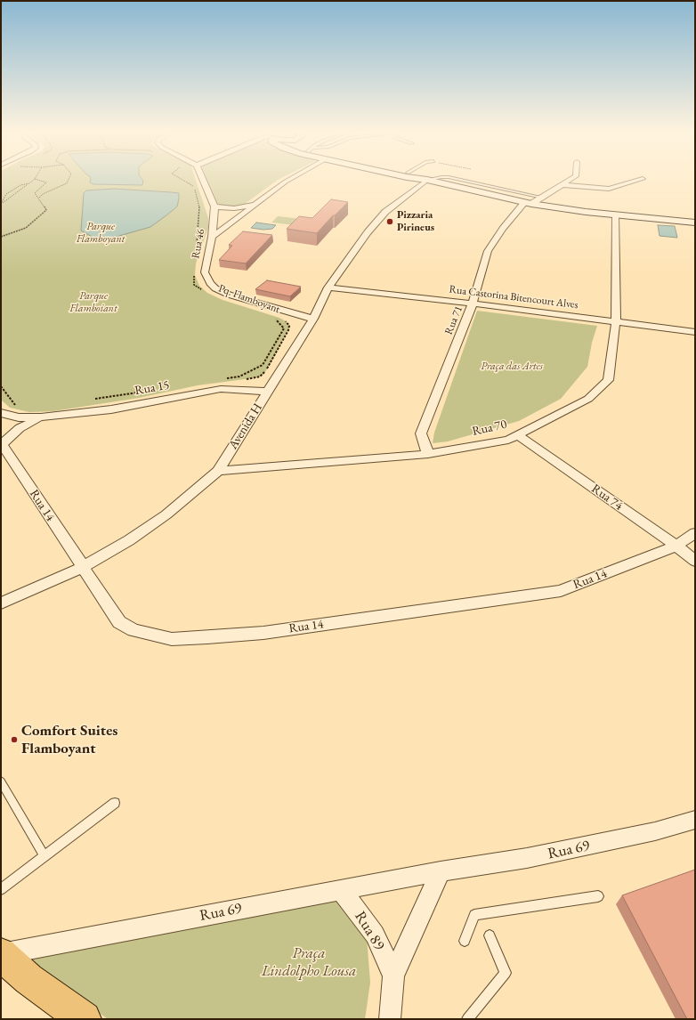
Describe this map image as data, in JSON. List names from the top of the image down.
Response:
{
  "streets": {
    "street": [
      "Rua 46",
      "Rua Castorina Bitencourt Alves",
      "Rua 71",
      "Rua 15",
      "Avenida H",
      "Rua 70",
      "Rua 74",
      "Rua 14",
      "Rua 69",
      "Rua 89"
    ],
    "path": ["Pq. Flamboyant"]
  },
  "crossings": [
    ["Rua 46", "Avenida H"],
    ["Rua Castorina Bitencourt Alves", "Rua 71"],
    ["Rua Castorina Bitencourt Alves", "Avenida H"],
    ["Rua Castorina Bitencourt Alves", "Rua 70"],
    ["Rua 71", "Rua 70"],
    ["Rua 15", "Avenida H"],
    ["Rua 15", "Rua 14"],
    ["Avenida H", "Rua 70"],
    ["Avenida H", "Rua 14"],
    ["Rua 70", "Rua 74"],
    ["Rua 74", "Rua 14"],
    ["Rua 69", "Rua 89"]
  ],
  "parks": [
    "Parque Flamboyant",
    "Parque Flamboiant",
    "Praça das Artes",
    "Praça Lindolpho Lousa"
  ],
  "places": ["Pizzaria Pirineus", "Comfort Suites Flamboyant"]
}
